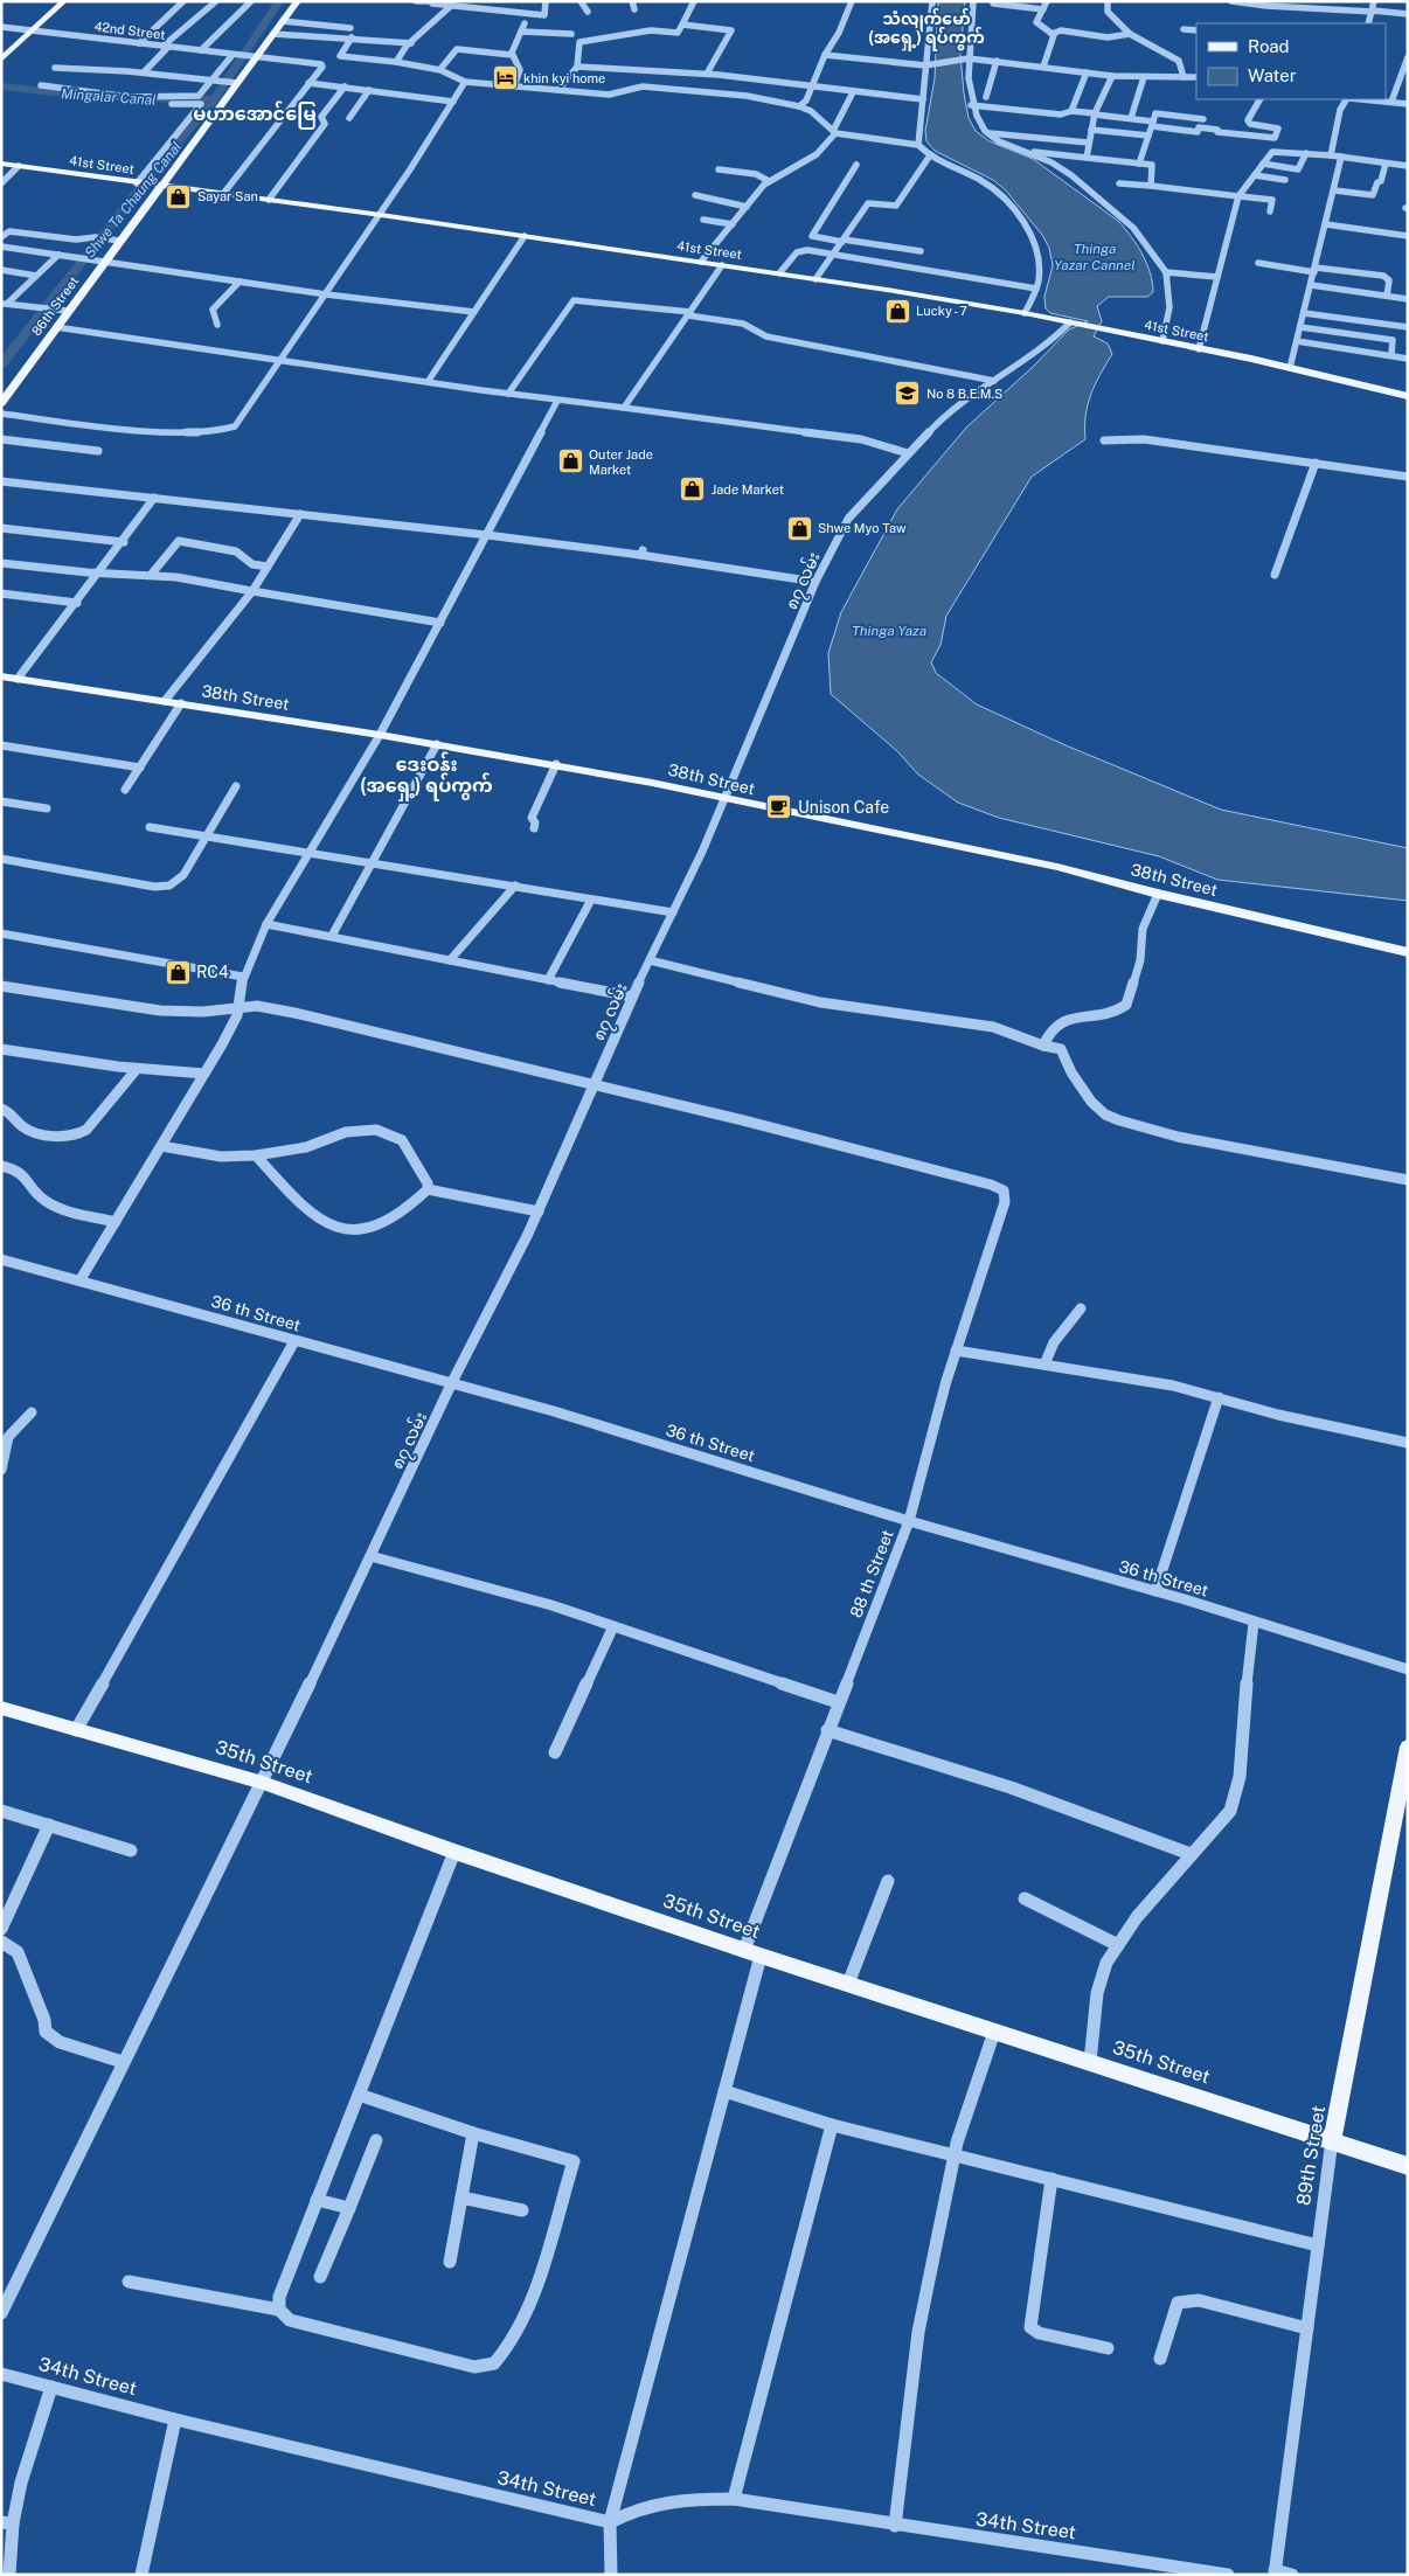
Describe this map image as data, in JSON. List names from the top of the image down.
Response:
{
  "streets": {
    "main road": [
      "41st Street",
      "86th Street",
      "38th Street",
      "35th Street",
      "89th Street"
    ],
    "street": [
      "42nd Street",
      "၈၇ လမ်း",
      "36 th Street",
      "88 th Street",
      "34th Street"
    ]
  },
  "crossings": [
    ["42nd Street", "86th Street"],
    ["41st Street", "86th Street"],
    ["41st Street", "၈၇ လမ်း"],
    ["၈၇ လမ်း", "38th Street"],
    ["၈၇ လမ်း", "36 th Street"],
    ["၈၇ လမ်း", "88 th Street"],
    ["၈၇ လမ်း", "35th Street"],
    ["36 th Street", "88 th Street"],
    ["88 th Street", "35th Street"],
    ["35th Street", "89th Street"]
  ],
  "districts": ["သံလျက်မော် (အရှေ့) ရပ်ကွက်", "မဟာအောင်မြေ", "ဒေးဝန်း (အရှေ့) ရပ်ကွက်"],
  "water": [
    "Mingalar Canal",
    "Shwe Ta Chaung Canal",
    "Thinga Yazar Cannel",
    "Thinga Yaza"
  ],
  "places": {
    "hotel": ["khin kyi home"],
    "shop": [
      "Sayar San",
      "Lucky - 7",
      "Outer Jade Market",
      "Jade Market",
      "Shwe Myo Taw",
      "RC4"
    ],
    "school or university": ["No 8 B.E.M.S"],
    "cafe": ["Unison Cafe"]
  },
  "legend": ["Road", "Water"]
}
